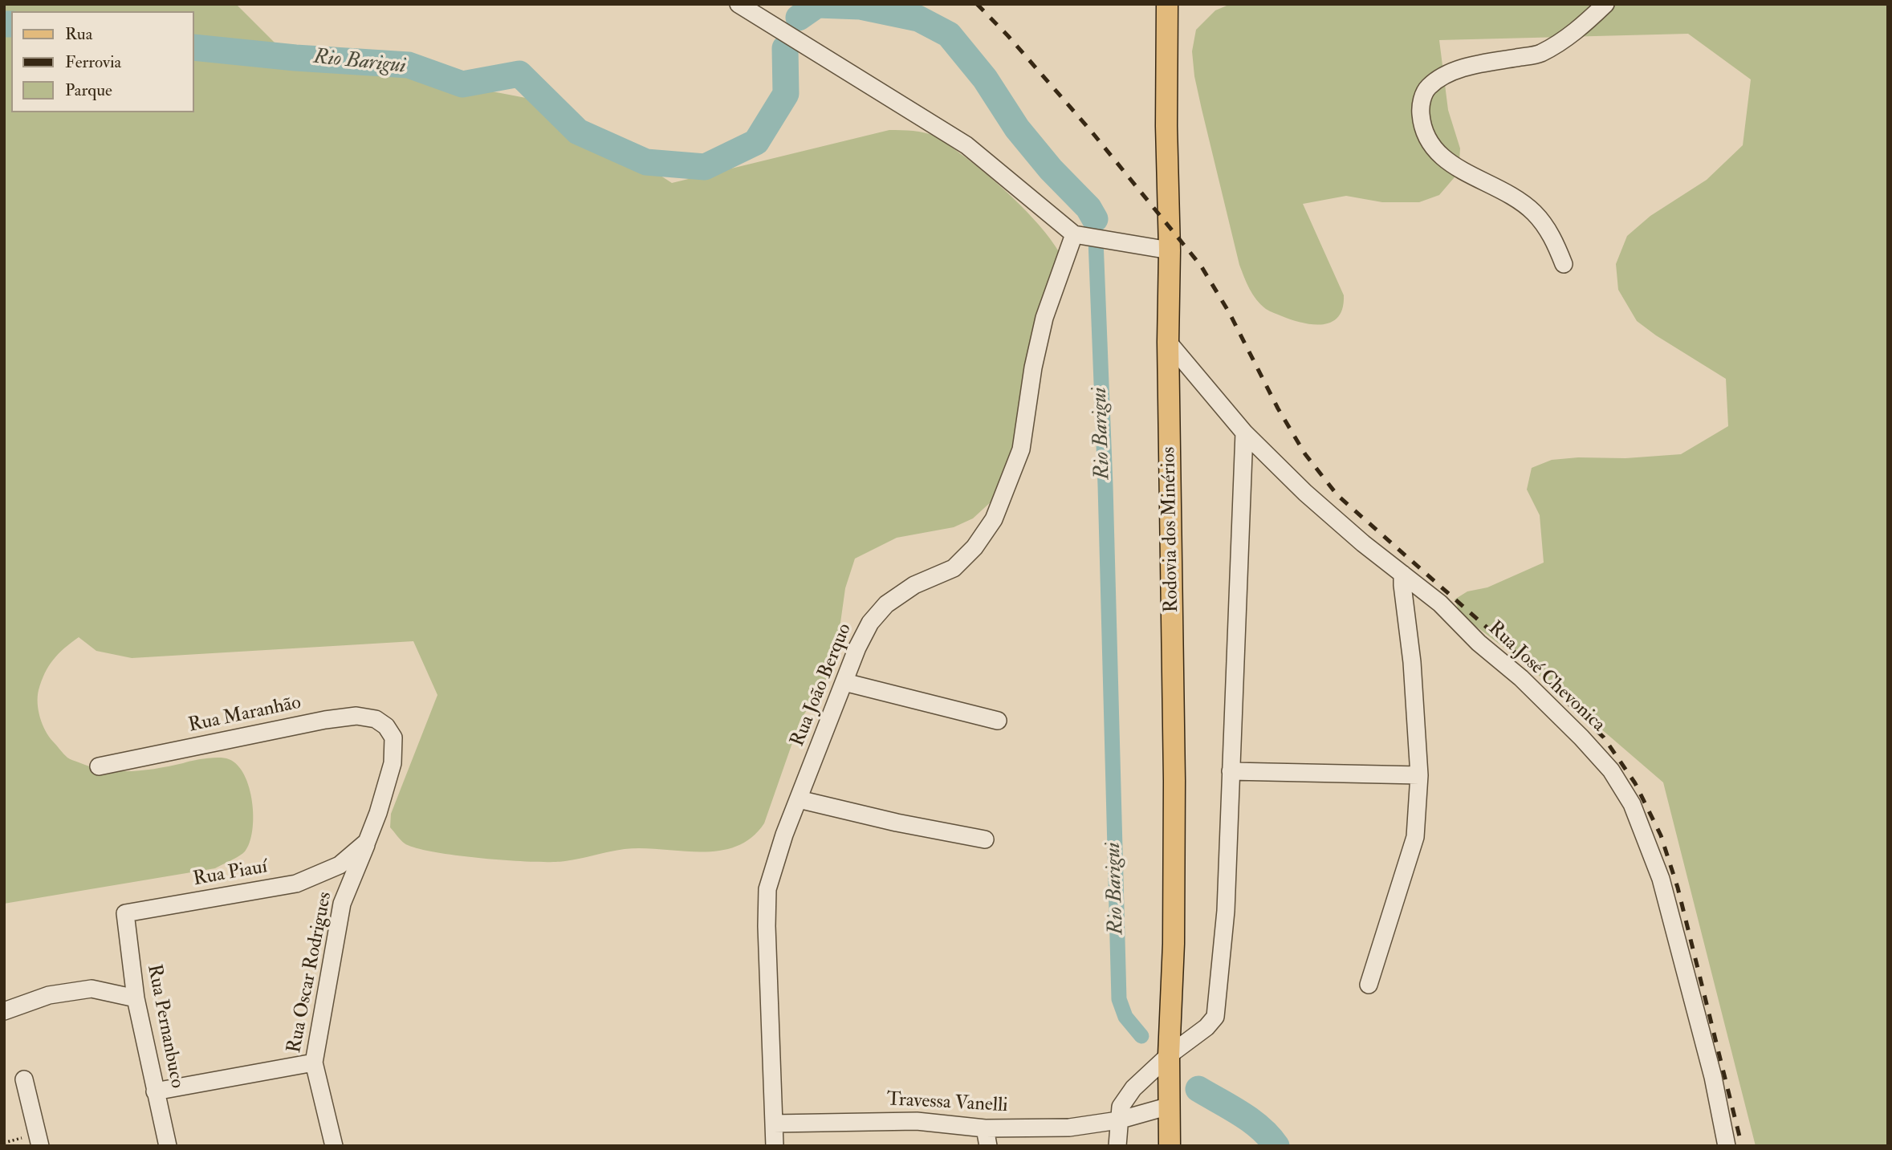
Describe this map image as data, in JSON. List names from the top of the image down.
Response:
{
  "streets": {
    "main road": ["Rodovia dos Minérios"],
    "street": [
      "Rua José Chevonica",
      "Rua João Berquo",
      "Rua Maranhão",
      "Rua Piauí",
      "Rua Oscar Rodrigues",
      "Rua Pernanbuco",
      "Travessa Vanelli"
    ]
  },
  "crossings": [
    ["Rodovia dos Minérios", "Rua José Chevonica"],
    ["Rodovia dos Minérios", "Travessa Vanelli"],
    ["Rua João Berquo", "Travessa Vanelli"],
    ["Rua Maranhão", "Rua Oscar Rodrigues"],
    ["Rua Piauí", "Rua Oscar Rodrigues"],
    ["Rua Piauí", "Rua Pernanbuco"]
  ],
  "water": ["Rio Barigui"],
  "legend": ["Rua", "Ferrovia", "Parque"]
}
